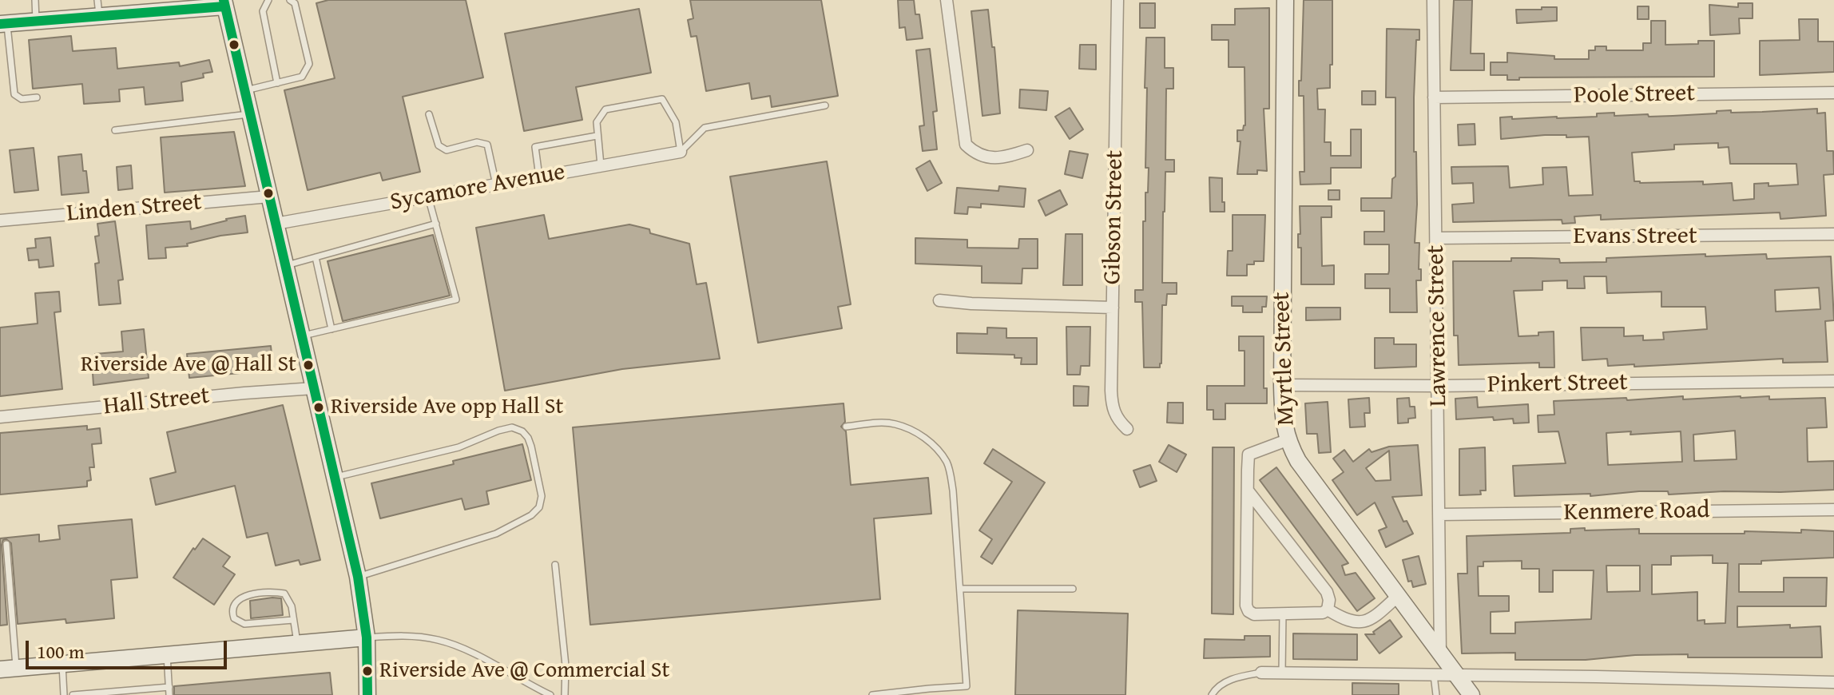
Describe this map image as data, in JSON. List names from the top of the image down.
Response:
{
  "streets": {
    "street": [
      "Poole Street",
      "Sycamore Avenue",
      "Linden Street",
      "Gibson Street",
      "Evans Street",
      "Lawrence Street",
      "Myrtle Street",
      "Pinkert Street",
      "Hall Street",
      "Kenmere Road"
    ]
  },
  "crossings": [
    ["Poole Street", "Lawrence Street"],
    ["Evans Street", "Lawrence Street"],
    ["Lawrence Street", "Myrtle Street"],
    ["Lawrence Street", "Pinkert Street"],
    ["Lawrence Street", "Kenmere Road"],
    ["Myrtle Street", "Pinkert Street"]
  ],
  "places": ["Riverside Ave @ Hall St", "Riverside Ave opp Hall St", "Riverside Ave @ Commercial St"],
  "scale_bar": "100 m"
}
